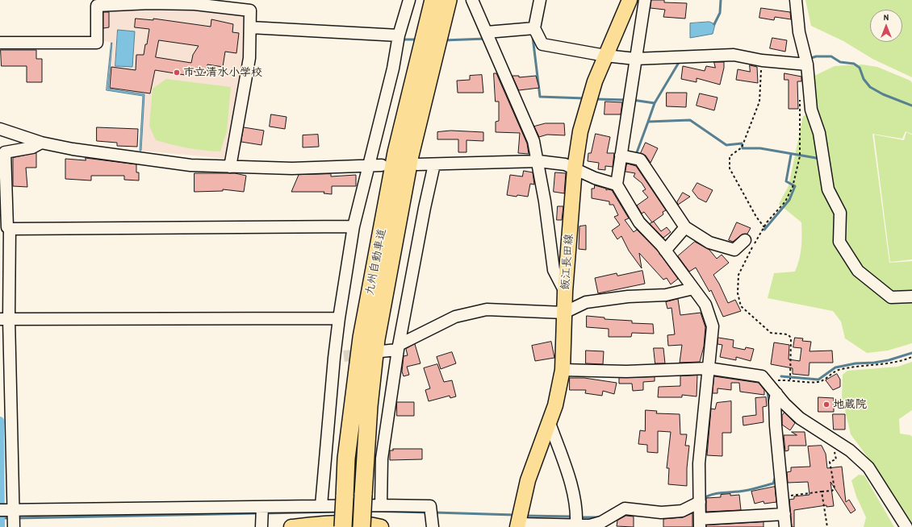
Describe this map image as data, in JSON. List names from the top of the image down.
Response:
{
  "streets": {
    "highway": ["九州自動車道"],
    "main road": ["飯江長田線"]
  },
  "places": ["市立清水小学校", "地蔵院"],
  "north": "top"
}
